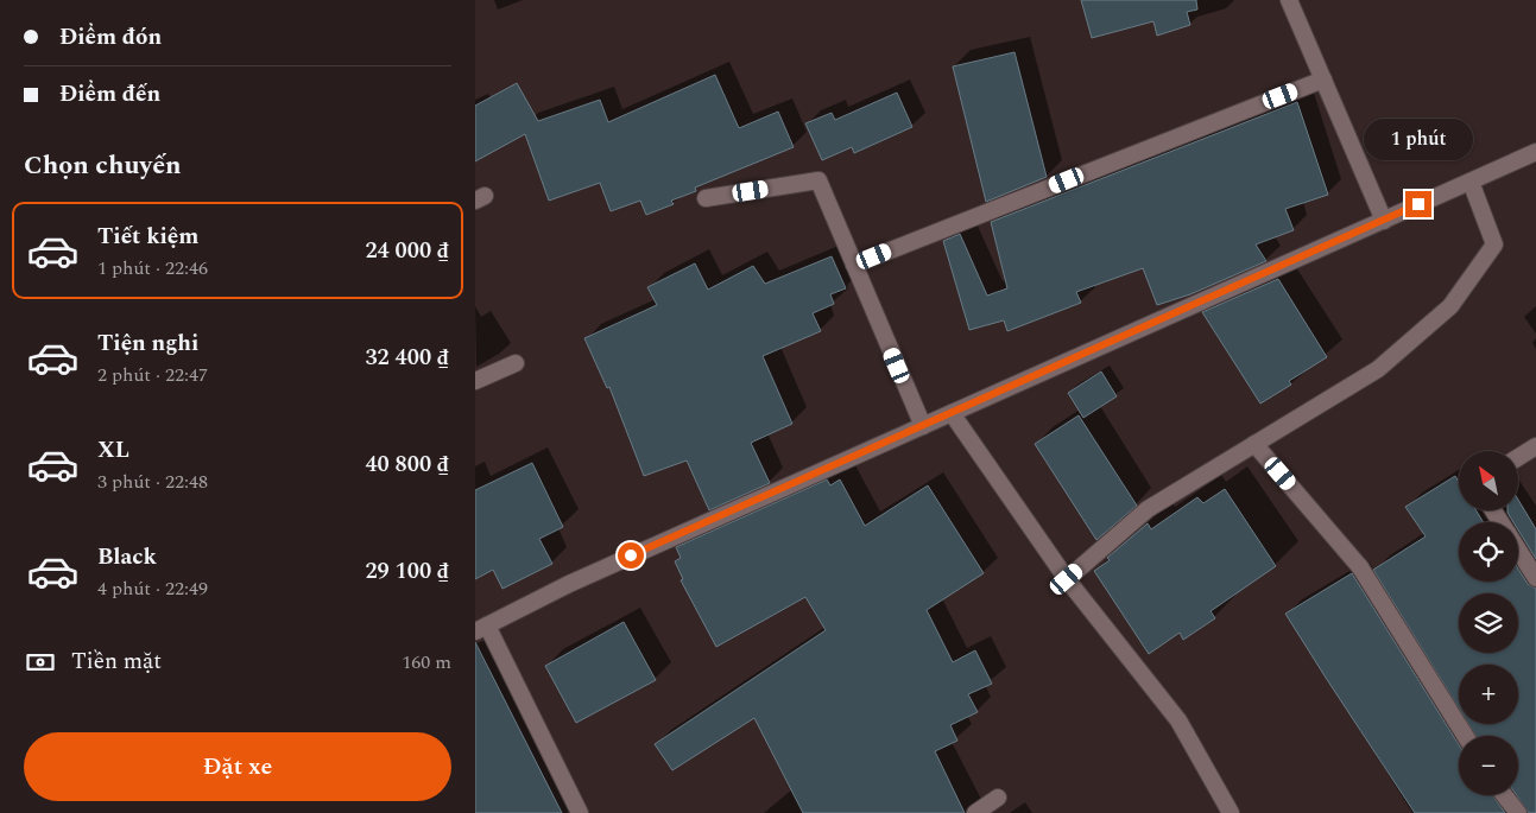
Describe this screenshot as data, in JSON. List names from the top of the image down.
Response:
{
  "north": "top left",
  "page": {
    "banner": ["Điểm đón", "Điểm đến"],
    "bubble": "1 phút",
    "heading": "Chọn chuyến",
    "list": [
      {
        "name": "Tiết kiệm",
        "note": "1 phút · 22:46",
        "value": "24 000 ₫"
      },
      {
        "name": "Tiện nghi",
        "note": "2 phút · 22:47",
        "value": "32 400 ₫"
      },
      {
        "name": "XL",
        "note": "3 phút · 22:48",
        "value": "40 800 ₫"
      },
      {
        "name": "Black",
        "note": "4 phút · 22:49",
        "value": "29 100 ₫"
      }
    ],
    "map_buttons": ["+", "−"],
    "pay": ["Tiền mặt", "160 m"],
    "buttons": "Đặt xe"
  }
}
